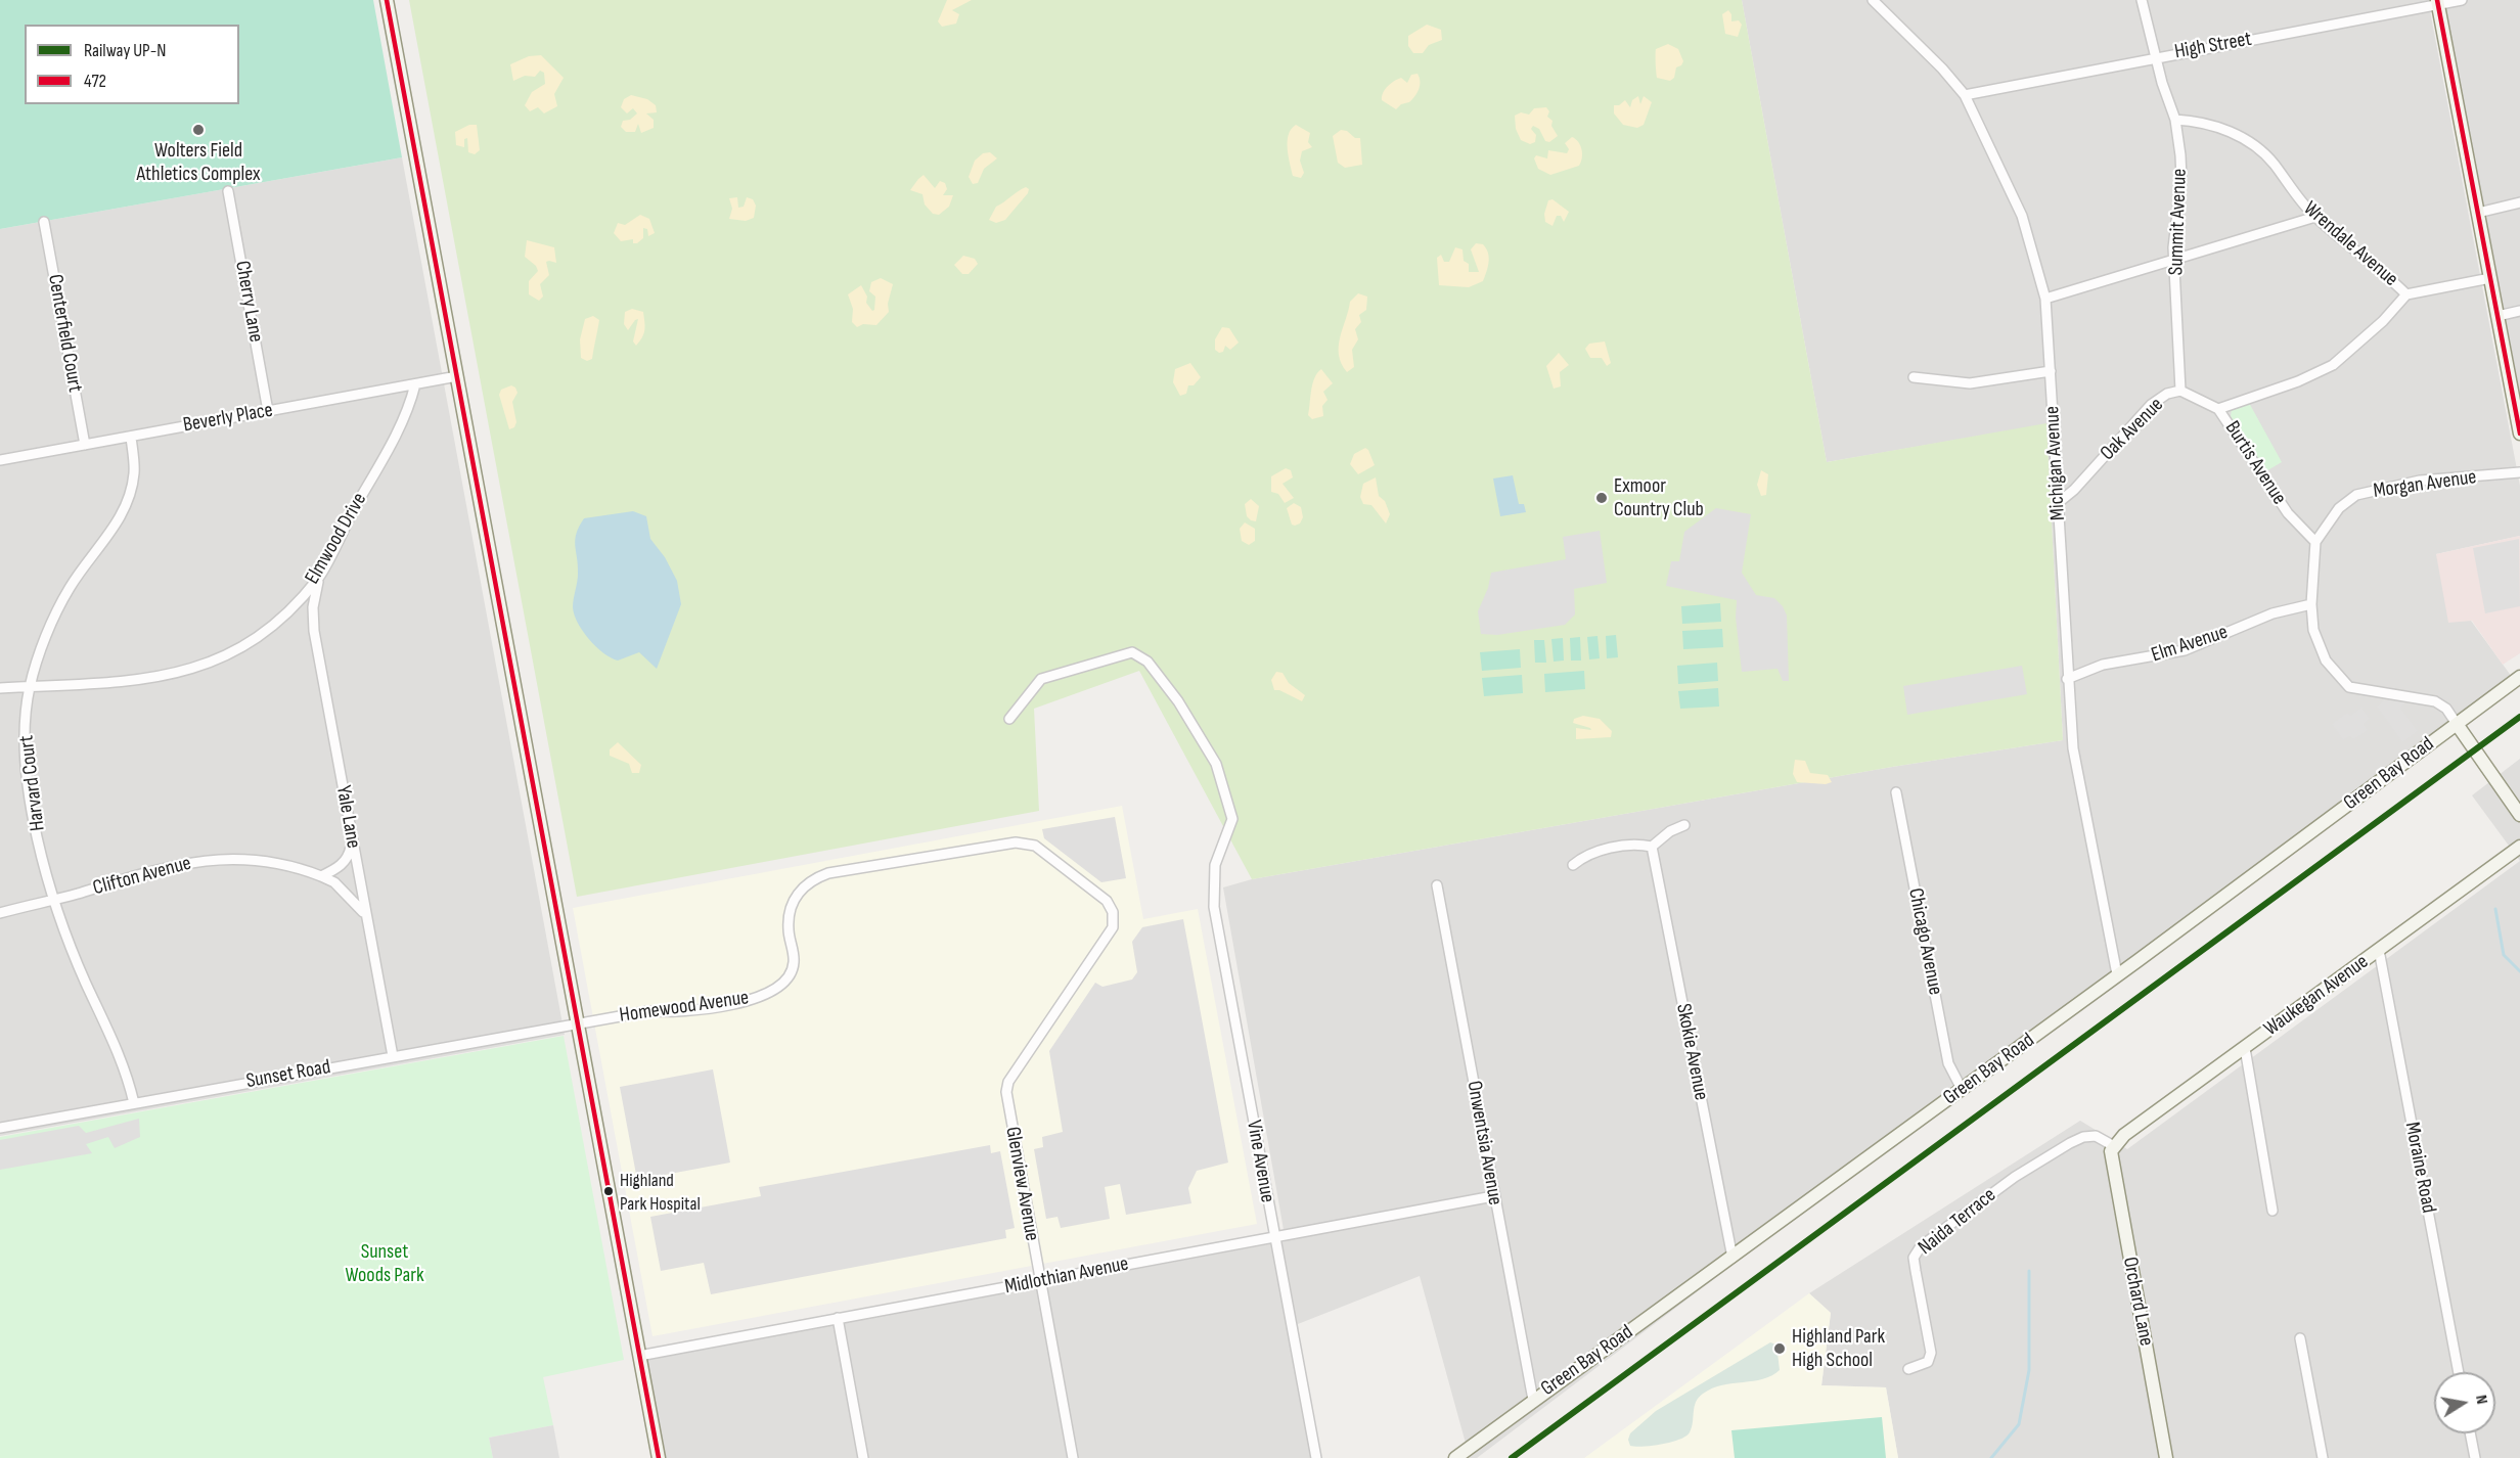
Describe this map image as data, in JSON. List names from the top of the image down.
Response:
{
  "streets": {
    "street": [
      "High Street",
      "Summit Avenue",
      "Wrendale Avenue",
      "Cherry Lane",
      "Centerfield Court",
      "Beverly Place",
      "Oak Avenue",
      "Michigan Avenue",
      "Burtis Avenue",
      "Morgan Avenue",
      "Elmwood Drive",
      "Elm Avenue",
      "Green Bay Road",
      "Harvard Court",
      "Yale Lane",
      "Clifton Avenue",
      "Chicago Avenue",
      "Waukegan Avenue",
      "Homewood Avenue",
      "Skokie Avenue",
      "Sunset Road",
      "Onwentsia Avenue",
      "Vine Avenue",
      "Moraine Road",
      "Glenview Avenue",
      "Naida Terrace",
      "Midlothian Avenue",
      "Orchard Lane"
    ]
  },
  "crossings": [
    ["High Street", "Summit Avenue"],
    ["High Street", "Michigan Avenue"],
    ["Summit Avenue", "Wrendale Avenue"],
    ["Summit Avenue", "Oak Avenue"],
    ["Wrendale Avenue", "Burtis Avenue"],
    ["Cherry Lane", "Beverly Place"],
    ["Centerfield Court", "Beverly Place"],
    ["Beverly Place", "Elmwood Drive"],
    ["Beverly Place", "Harvard Court"],
    ["Oak Avenue", "Michigan Avenue"],
    ["Oak Avenue", "Burtis Avenue"],
    ["Michigan Avenue", "Elm Avenue"],
    ["Michigan Avenue", "Green Bay Road"],
    ["Burtis Avenue", "Morgan Avenue"],
    ["Elmwood Drive", "Harvard Court"],
    ["Elmwood Drive", "Yale Lane"],
    ["Green Bay Road", "Chicago Avenue"],
    ["Green Bay Road", "Skokie Avenue"],
    ["Green Bay Road", "Onwentsia Avenue"],
    ["Harvard Court", "Clifton Avenue"],
    ["Harvard Court", "Sunset Road"],
    ["Yale Lane", "Clifton Avenue"],
    ["Yale Lane", "Sunset Road"],
    ["Waukegan Avenue", "Moraine Road"],
    ["Waukegan Avenue", "Naida Terrace"],
    ["Waukegan Avenue", "Orchard Lane"],
    ["Homewood Avenue", "Sunset Road"],
    ["Homewood Avenue", "Glenview Avenue"],
    ["Onwentsia Avenue", "Midlothian Avenue"],
    ["Vine Avenue", "Midlothian Avenue"],
    ["Glenview Avenue", "Midlothian Avenue"],
    ["Naida Terrace", "Orchard Lane"]
  ],
  "parks": ["Sunset Woods Park"],
  "places": [
    "Wolters Field Athletics Complex",
    "Exmoor Country Club",
    "Highland Park Hospital",
    "Highland Park High School"
  ],
  "lines": ["transit line 472", "rail line UP-N"],
  "legend": ["Railway UP-N", "472"],
  "north": "right"
}
